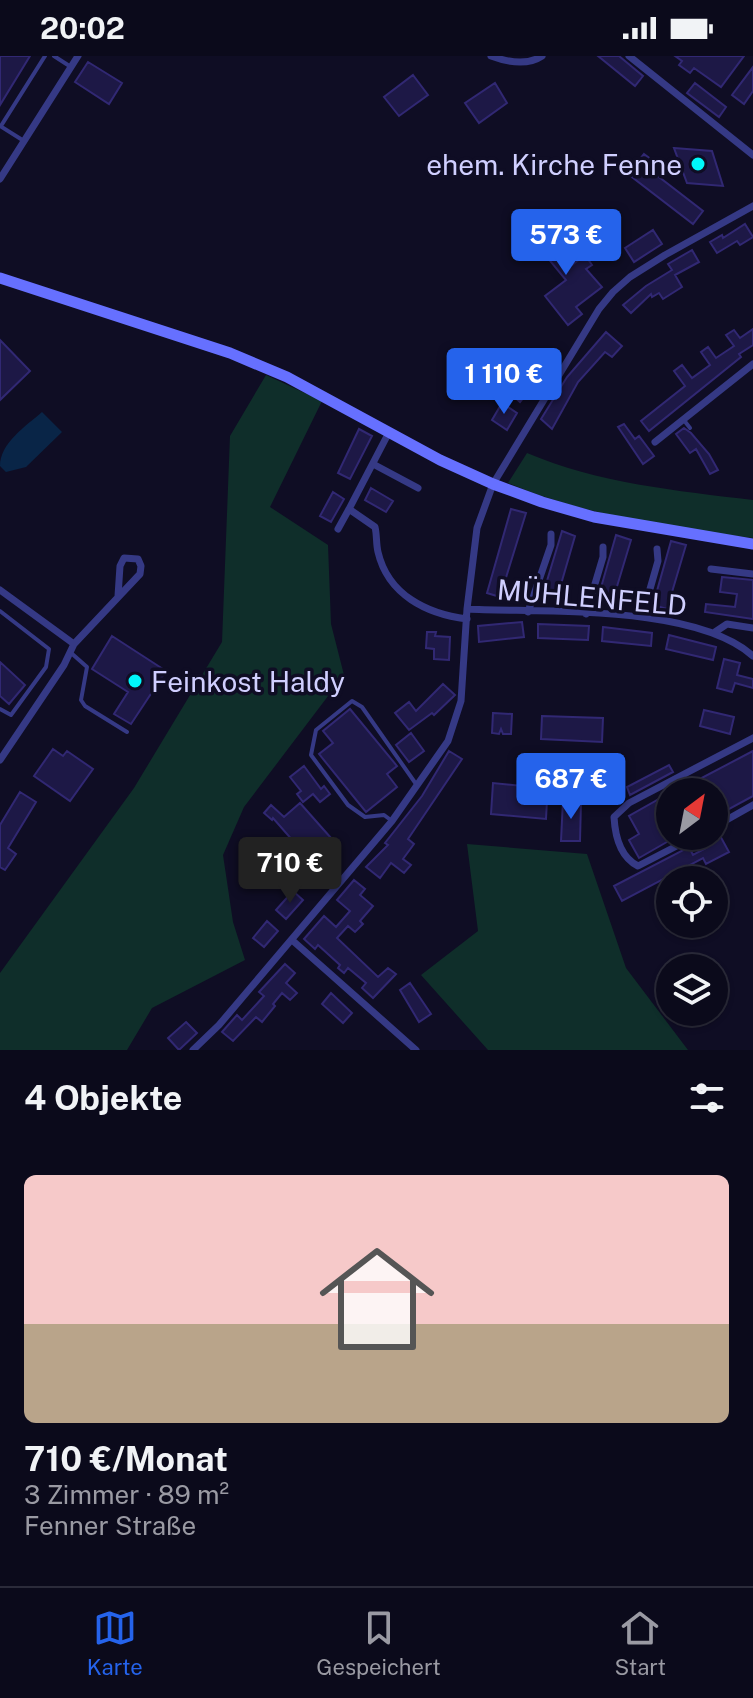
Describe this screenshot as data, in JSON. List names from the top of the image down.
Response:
{
  "streets": {
    "street": ["MÜHLENFELD"]
  },
  "places": ["ehem. Kirche Fenne", "Feinkost Haldy"],
  "north": "top right",
  "page": {
    "status": "20:02",
    "price": [
      "573 €",
      "1 110 €",
      "687 €",
      "710 €"
    ],
    "heading": "4 Objekte",
    "list": [
      {
        "name": "710 €/Monat",
        "note": "3 Zimmer · 89 m² · Fenner Straße"
      }
    ],
    "tabs": ["Karte", "Gespeichert", "Start"]
  }
}
